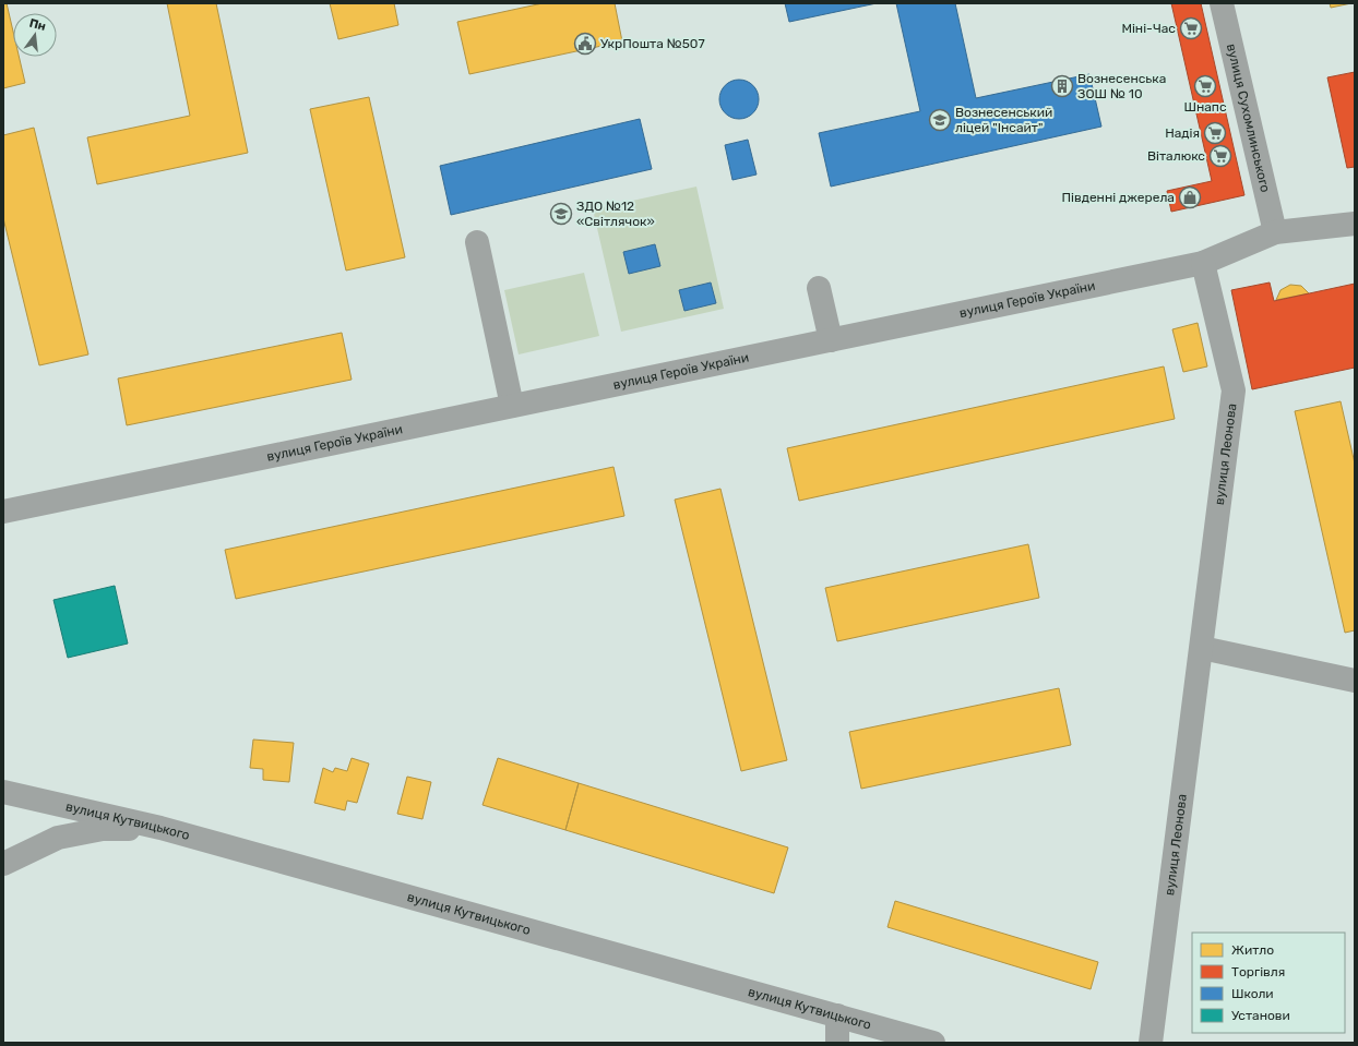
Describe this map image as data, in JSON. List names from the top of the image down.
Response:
{
  "streets": {
    "street": [
      "вулиця Сухомлинського",
      "вулиця Героїв України",
      "вулиця Леонова",
      "вулиця Кутвицького"
    ]
  },
  "crossings": [
    ["вулиця Сухомлинського", "вулиця Героїв України"],
    ["вулиця Героїв України", "вулиця Леонова"]
  ],
  "places": {
    "supermarket": [
      "Міні-Час",
      "Шнапс",
      "Надія",
      "Віталюкс"
    ],
    "public building": ["УкрПошта №507"],
    "building": ["Вознесенська ЗОШ № 10"],
    "school or university": ["Вознесенський ліцей \"Інсайт\"", "ЗДО №12 «Світлячок»"],
    "shop": ["Південні джерела"]
  },
  "legend": [
    "Житло",
    "Торгівля",
    "Школи",
    "Установи"
  ],
  "north": "top"
}
